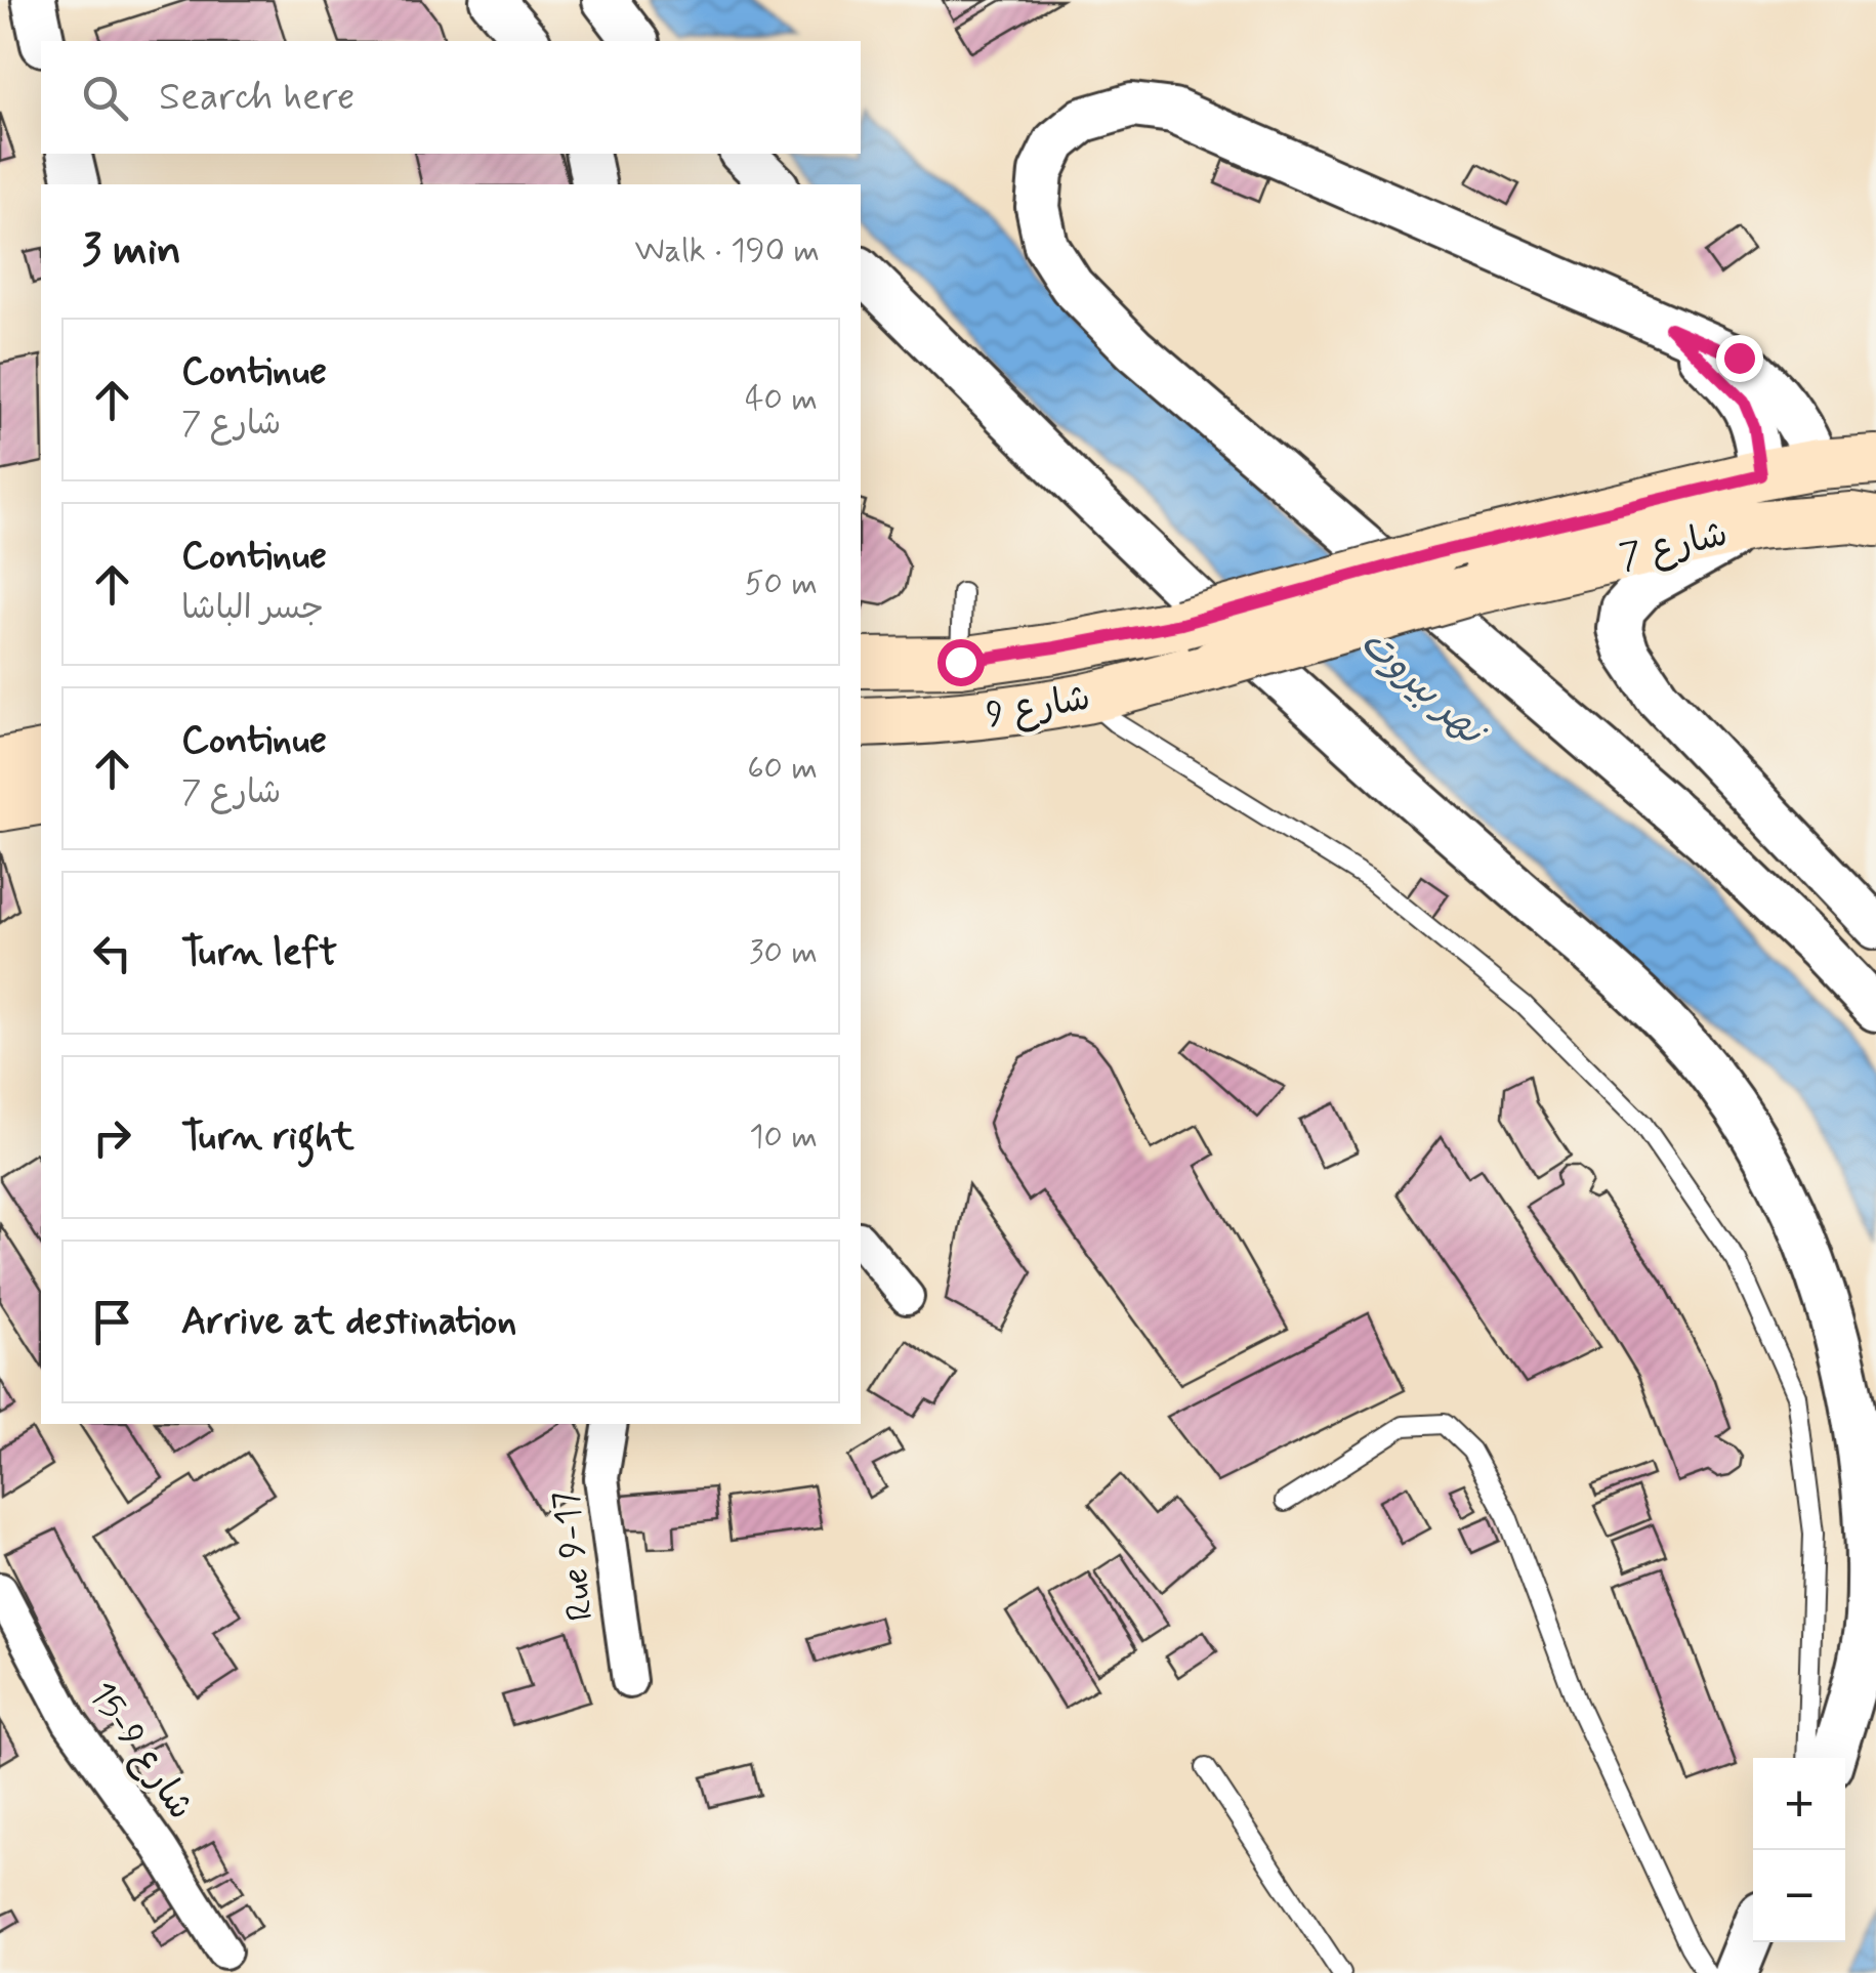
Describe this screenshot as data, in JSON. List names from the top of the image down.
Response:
{
  "streets": {
    "main road": ["شارع 7", "شارع 9"],
    "street": ["Rue 9-17", "شارع 9-15"]
  },
  "crossings": [
    ["شارع 7", "شارع 9"]
  ],
  "water": ["نهر بيروت"],
  "page": {
    "search": "Search here",
    "heading": ["3 min", "Walk · 190 m"],
    "list": [
      ["Continue", "شارع 7", "40 m"],
      ["Continue", "جسر الباشا", "50 m"],
      ["Continue", "شارع 7", "60 m"],
      ["Turn left", "30 m"],
      ["Turn right", "10 m"],
      "Arrive at destination"
    ],
    "map_buttons": ["+", "−"]
  }
}
